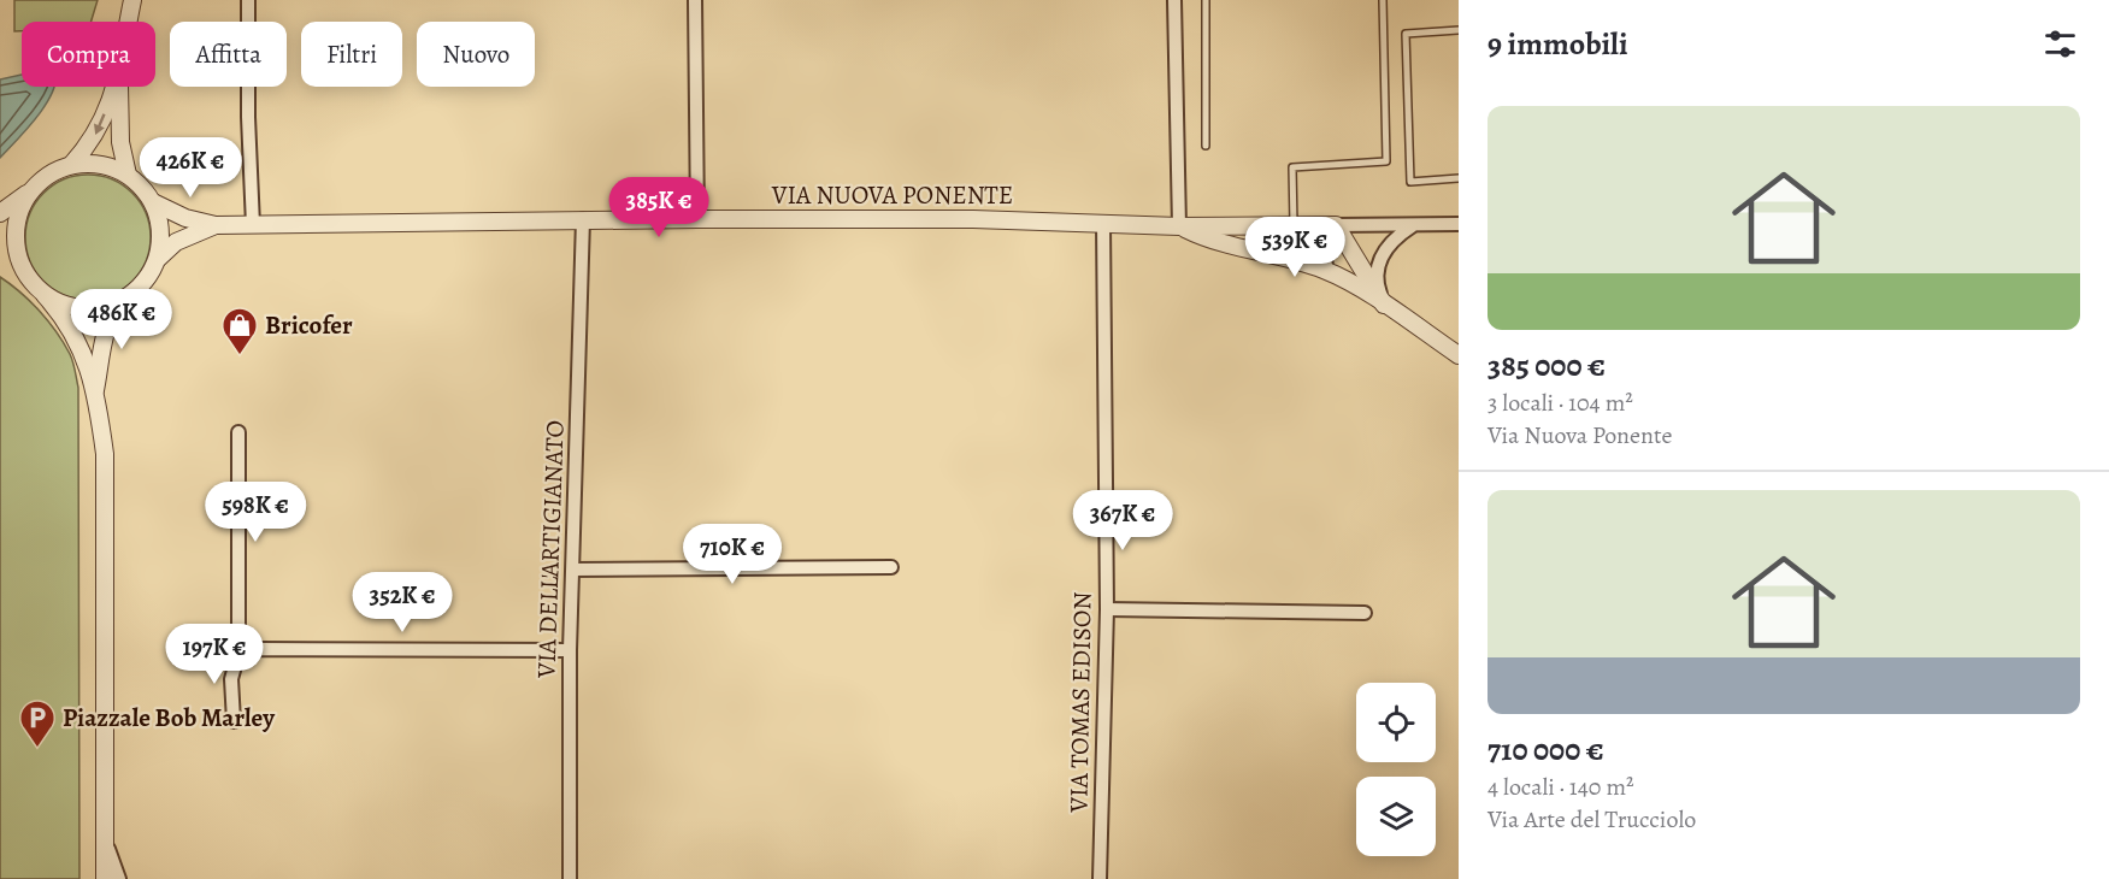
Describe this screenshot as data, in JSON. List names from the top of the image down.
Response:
{
  "streets": {
    "street": ["VIA NUOVA PONENTE", "VIA DELL'ARTIGIANATO", "VIA TOMAS EDISON"]
  },
  "crossings": [
    ["VIA NUOVA PONENTE", "VIA DELL'ARTIGIANATO"],
    ["VIA NUOVA PONENTE", "VIA TOMAS EDISON"]
  ],
  "places": {
    "shop": ["Bricofer"],
    "parking": ["Piazzale Bob Marley"]
  },
  "page": {
    "heading": "9 immobili",
    "chip": [
      "Compra",
      "Affitta",
      "Filtri",
      "Nuovo"
    ],
    "list": [
      {
        "name": "385 000 €",
        "note": "3 locali · 104 m² · Via Nuova Ponente"
      },
      {
        "name": "710 000 €",
        "note": "4 locali · 140 m² · Via Arte del Trucciolo"
      }
    ],
    "price": [
      "426K €",
      "385K €",
      "539K €",
      "486K €",
      "598K €",
      "367K €",
      "710K €",
      "352K €",
      "197K €"
    ]
  }
}
